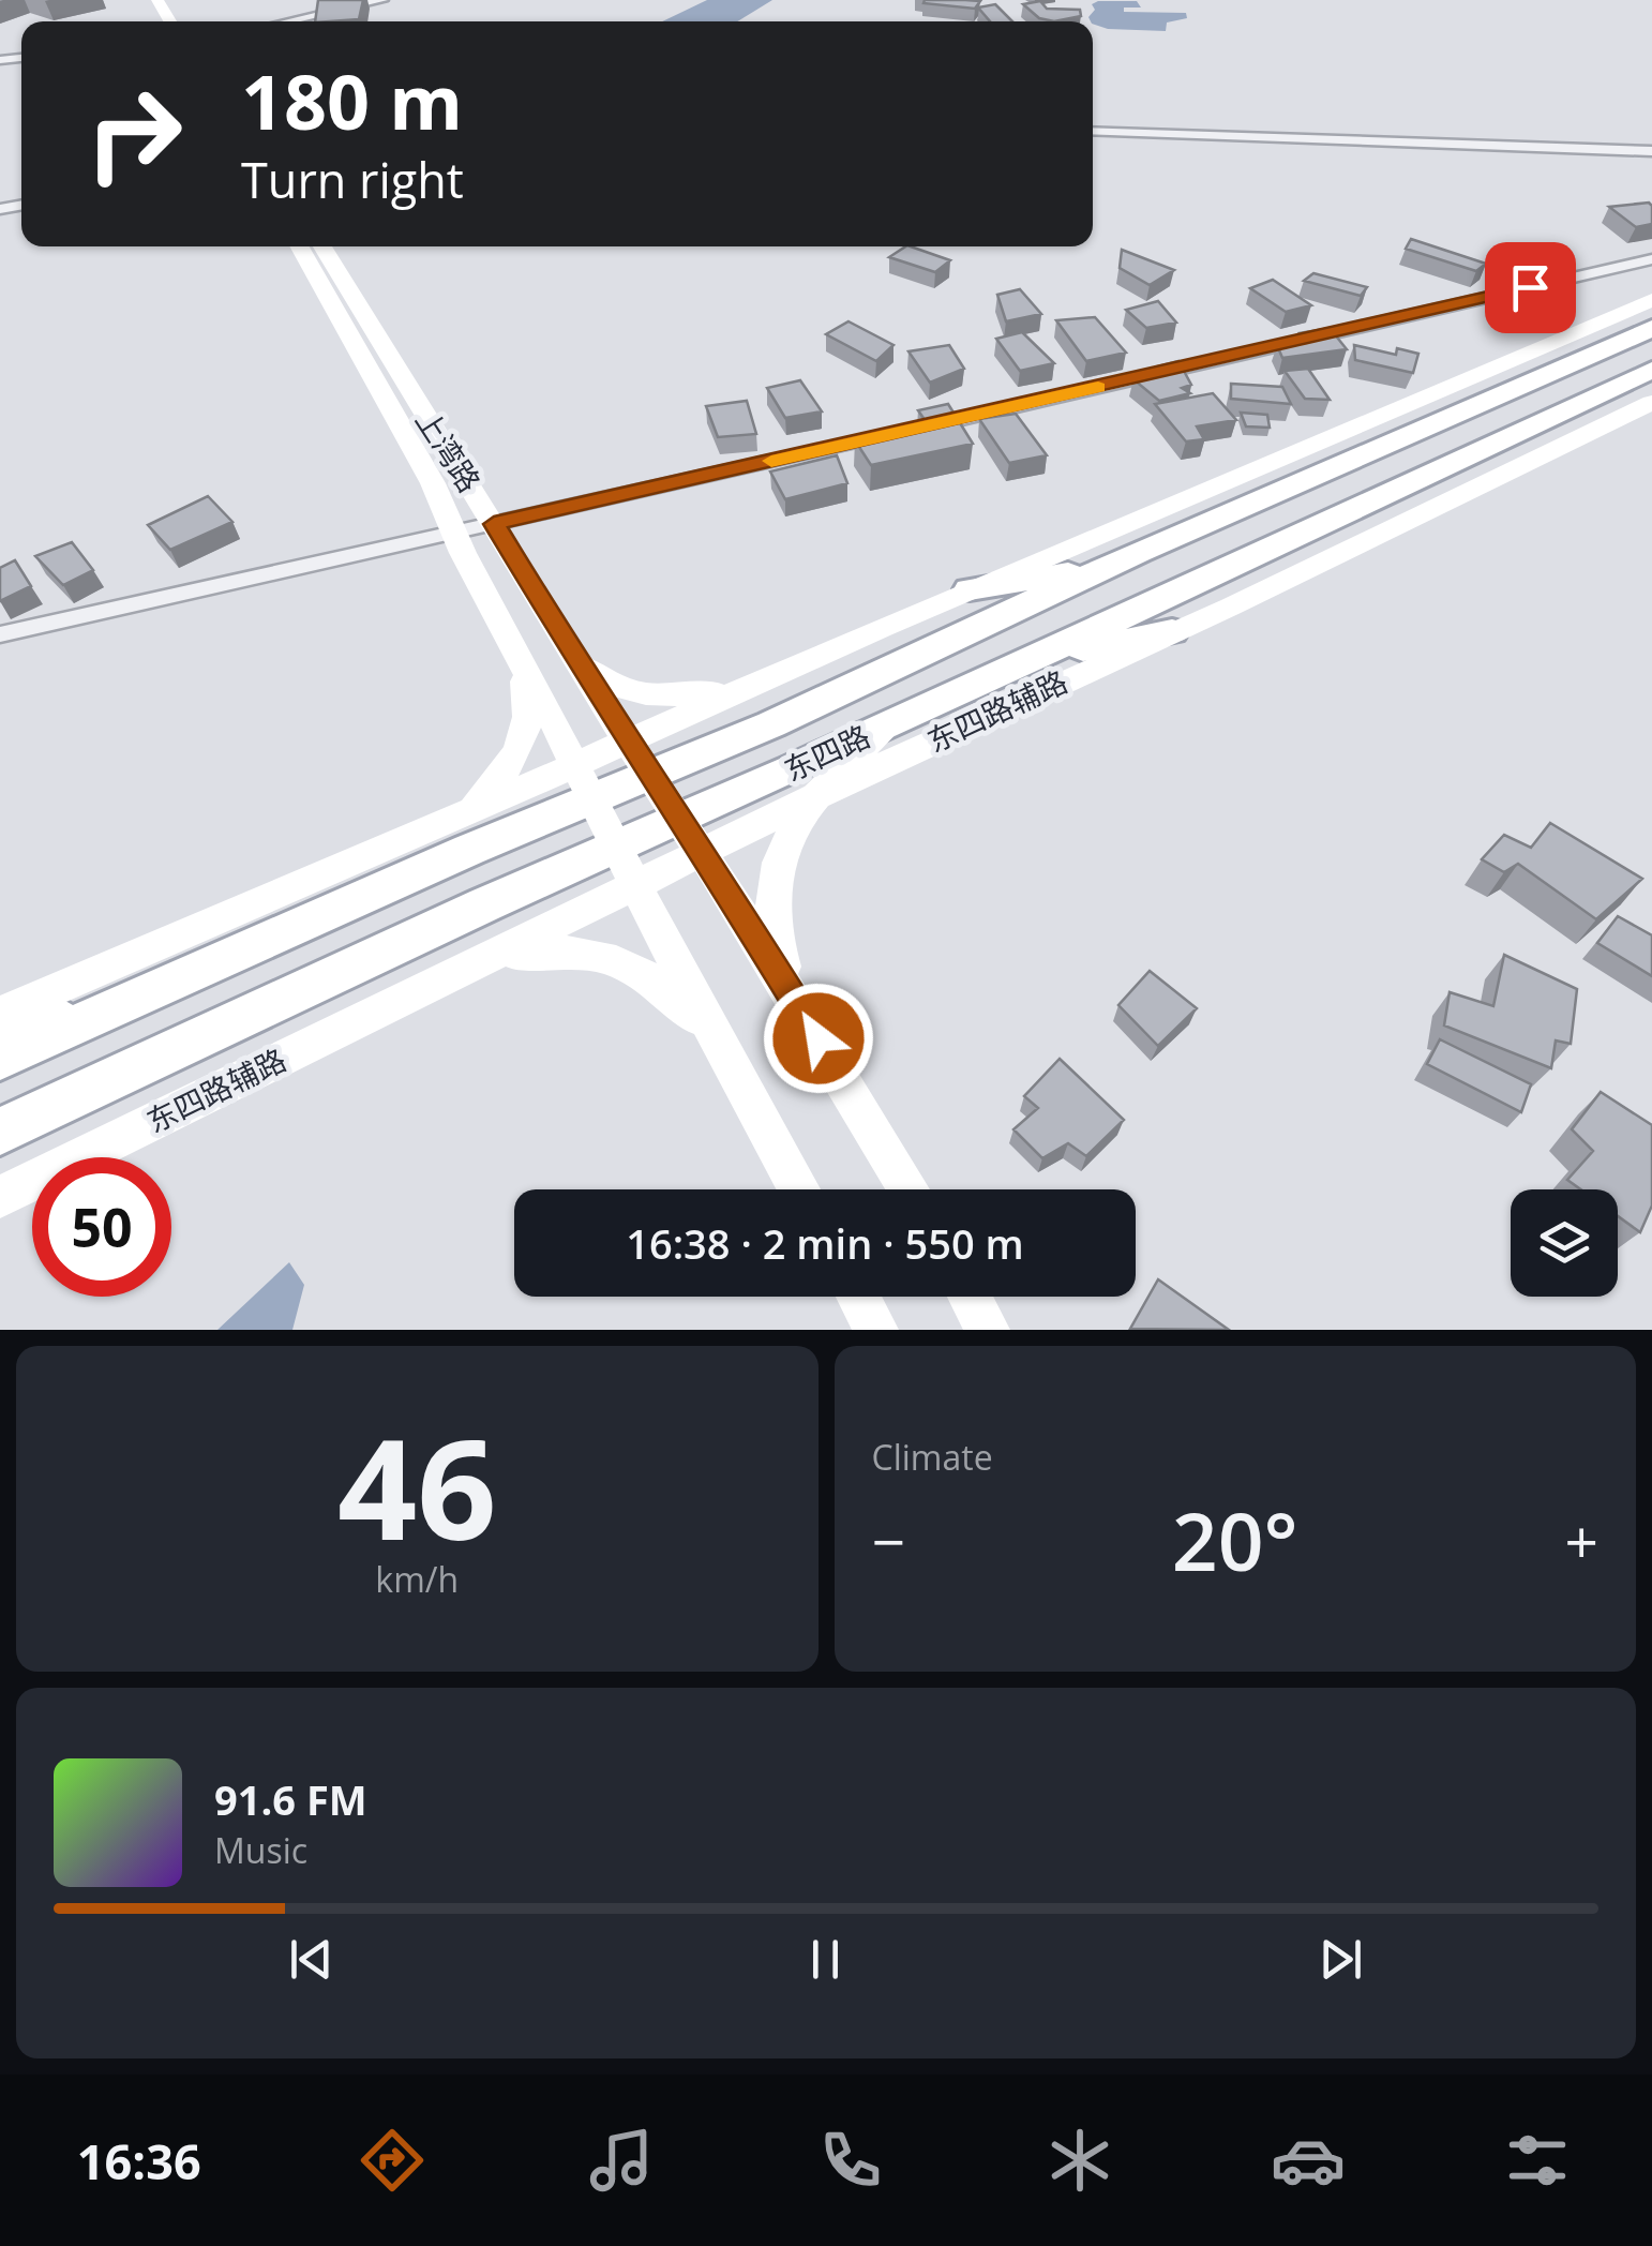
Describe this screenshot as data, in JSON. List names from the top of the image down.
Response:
{
  "streets": {
    "main road": ["上湾路", "东四路辅路", "东四路"]
  },
  "crossings": [
    ["上湾路", "东四路辅路"],
    ["上湾路", "东四路"]
  ],
  "page": {
    "turn": ["180 m", "Turn right"],
    "limit": "50",
    "trip": "16:38 · 2 min · 550 m",
    "tile": [
      ["46", "km/h"],
      "Climate"
    ],
    "heat": ["−", "20°", "+"],
    "song": ["91.6 FM", "Music"],
    "tabs": "16:36"
  }
}
